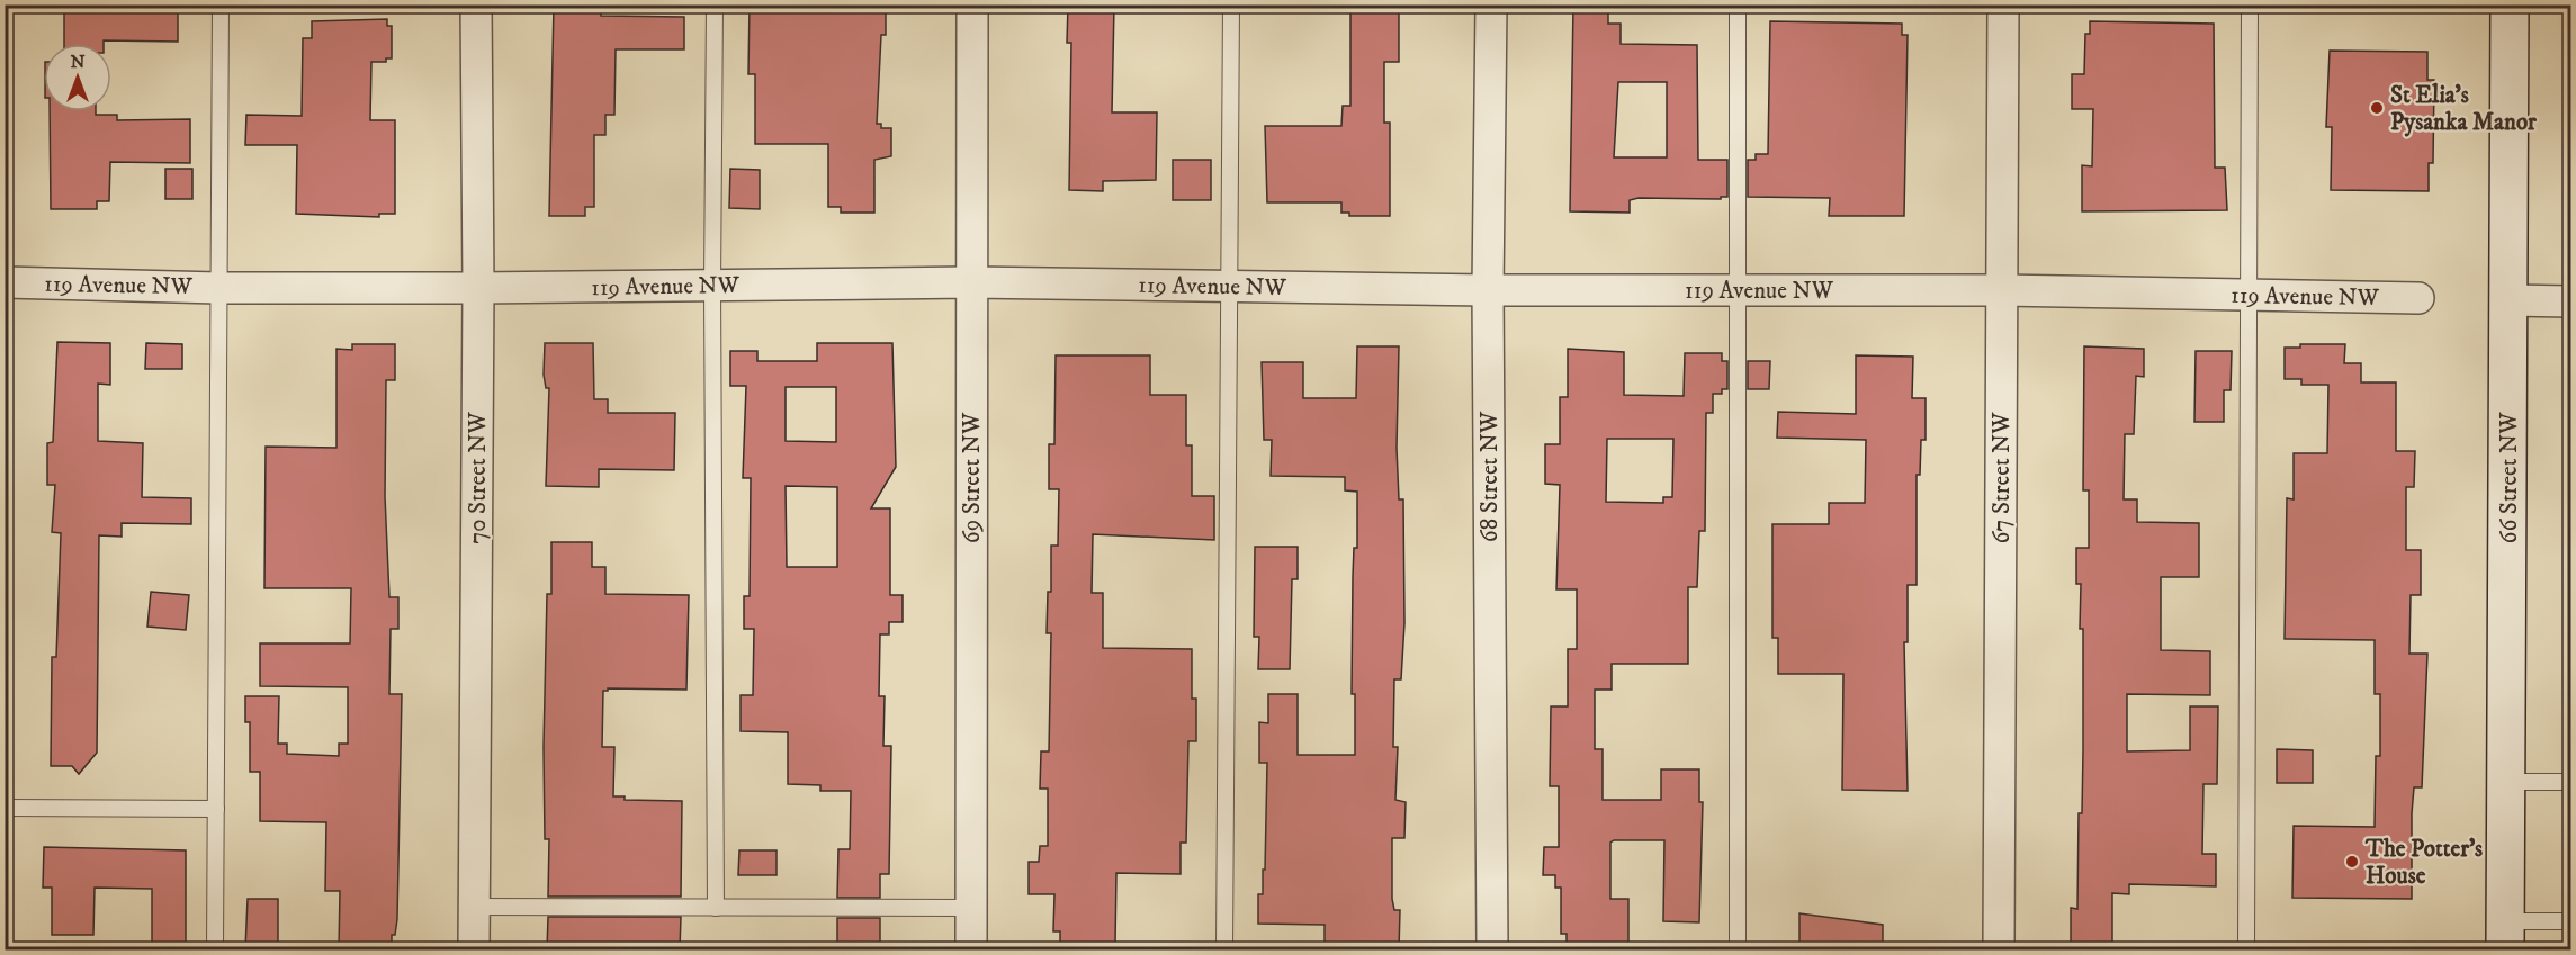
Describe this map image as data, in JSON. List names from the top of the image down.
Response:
{
  "streets": {
    "main road": ["66 Street NW"],
    "street": [
      "119 Avenue NW",
      "68 Street NW",
      "70 Street NW",
      "69 Street NW",
      "67 Street NW"
    ]
  },
  "crossings": [
    ["119 Avenue NW", "68 Street NW"],
    ["119 Avenue NW", "70 Street NW"],
    ["119 Avenue NW", "69 Street NW"],
    ["119 Avenue NW", "67 Street NW"]
  ],
  "places": ["St Elia's Pysanka Manor", "The Potter's House"],
  "north": "top"
}
